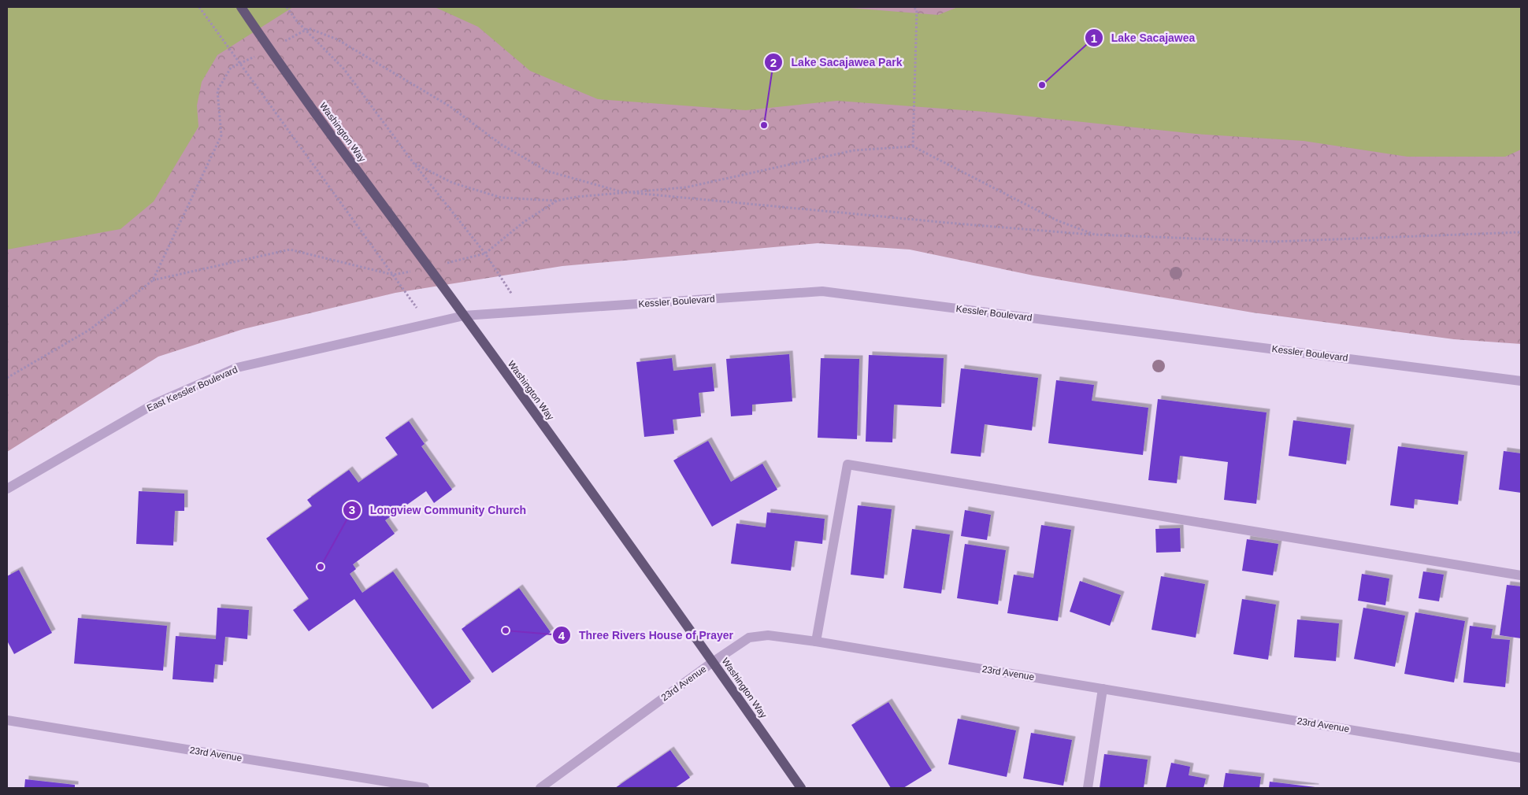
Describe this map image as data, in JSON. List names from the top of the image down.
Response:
{
  "streets": {
    "main road": ["Washington Way"],
    "street": ["Kessler Boulevard", "East Kessler Boulevard", "23rd Avenue"]
  },
  "crossings": [
    ["Washington Way", "Kessler Boulevard"],
    ["Washington Way", "East Kessler Boulevard"],
    ["Washington Way", "23rd Avenue"],
    ["Kessler Boulevard", "East Kessler Boulevard"]
  ],
  "places": [
    "Lake Sacajawea",
    "Lake Sacajawea Park",
    "Longview Community Church",
    "Three Rivers House of Prayer"
  ]
}
